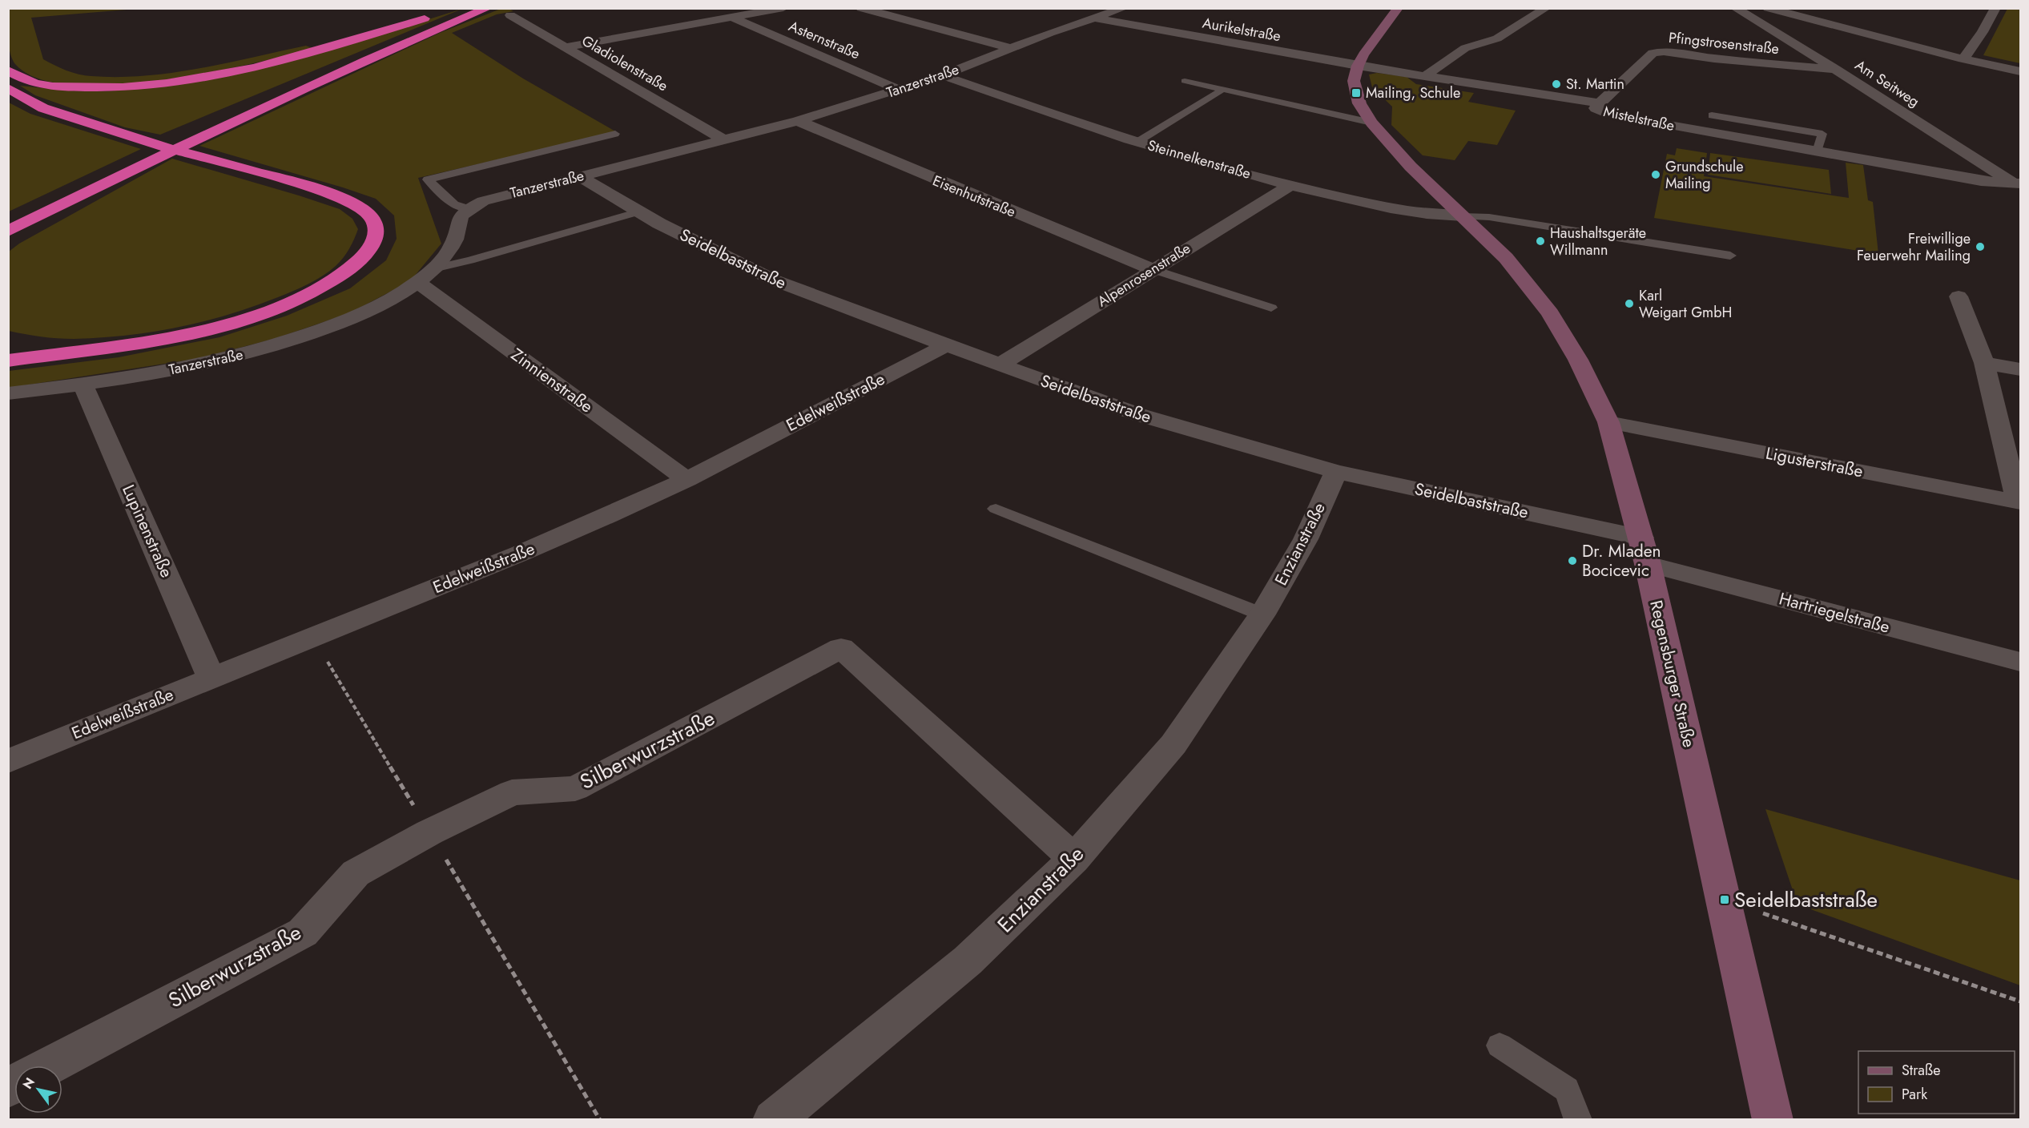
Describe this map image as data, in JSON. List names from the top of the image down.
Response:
{
  "streets": {
    "street": [
      "Aurikelstraße",
      "Asternstraße",
      "Pfingstrosenstraße",
      "Gladiolenstraße",
      "Tanzerstraße",
      "Am Seitweg",
      "Mistelstraße",
      "Steinnelkenstraße",
      "Eisenhutstraße",
      "Seidelbaststraße",
      "Alpenrosenstraße",
      "Zinnienstraße",
      "Edelweißstraße",
      "Ligusterstraße",
      "Lupinenstraße",
      "Enzianstraße",
      "Hartriegelstraße",
      "Regensburger Straße",
      "Silberwurzstraße"
    ]
  },
  "crossings": [
    ["Aurikelstraße", "Tanzerstraße"],
    ["Aurikelstraße", "Mistelstraße"],
    ["Aurikelstraße", "Regensburger Straße"],
    ["Asternstraße", "Tanzerstraße"],
    ["Pfingstrosenstraße", "Am Seitweg"],
    ["Pfingstrosenstraße", "Mistelstraße"],
    ["Gladiolenstraße", "Tanzerstraße"],
    ["Tanzerstraße", "Steinnelkenstraße"],
    ["Tanzerstraße", "Eisenhutstraße"],
    ["Tanzerstraße", "Seidelbaststraße"],
    ["Tanzerstraße", "Zinnienstraße"],
    ["Tanzerstraße", "Lupinenstraße"],
    ["Am Seitweg", "Mistelstraße"],
    ["Mistelstraße", "Regensburger Straße"],
    ["Steinnelkenstraße", "Alpenrosenstraße"],
    ["Steinnelkenstraße", "Regensburger Straße"],
    ["Eisenhutstraße", "Alpenrosenstraße"],
    ["Seidelbaststraße", "Alpenrosenstraße"],
    ["Seidelbaststraße", "Edelweißstraße"],
    ["Seidelbaststraße", "Enzianstraße"],
    ["Seidelbaststraße", "Hartriegelstraße"],
    ["Seidelbaststraße", "Regensburger Straße"],
    ["Zinnienstraße", "Edelweißstraße"],
    ["Edelweißstraße", "Lupinenstraße"],
    ["Ligusterstraße", "Regensburger Straße"],
    ["Enzianstraße", "Silberwurzstraße"],
    ["Hartriegelstraße", "Regensburger Straße"]
  ],
  "places": {
    "other": [
      "St. Martin",
      "Grundschule Mailing",
      "Haushaltsgeräte Willmann",
      "Freiwillige Feuerwehr Mailing",
      "Karl Weigart GmbH",
      "Dr. Mladen Bocicevic"
    ],
    "transit": ["Mailing, Schule", "Seidelbaststraße"]
  },
  "legend": ["Straße", "Park"],
  "north": "top left"
}
